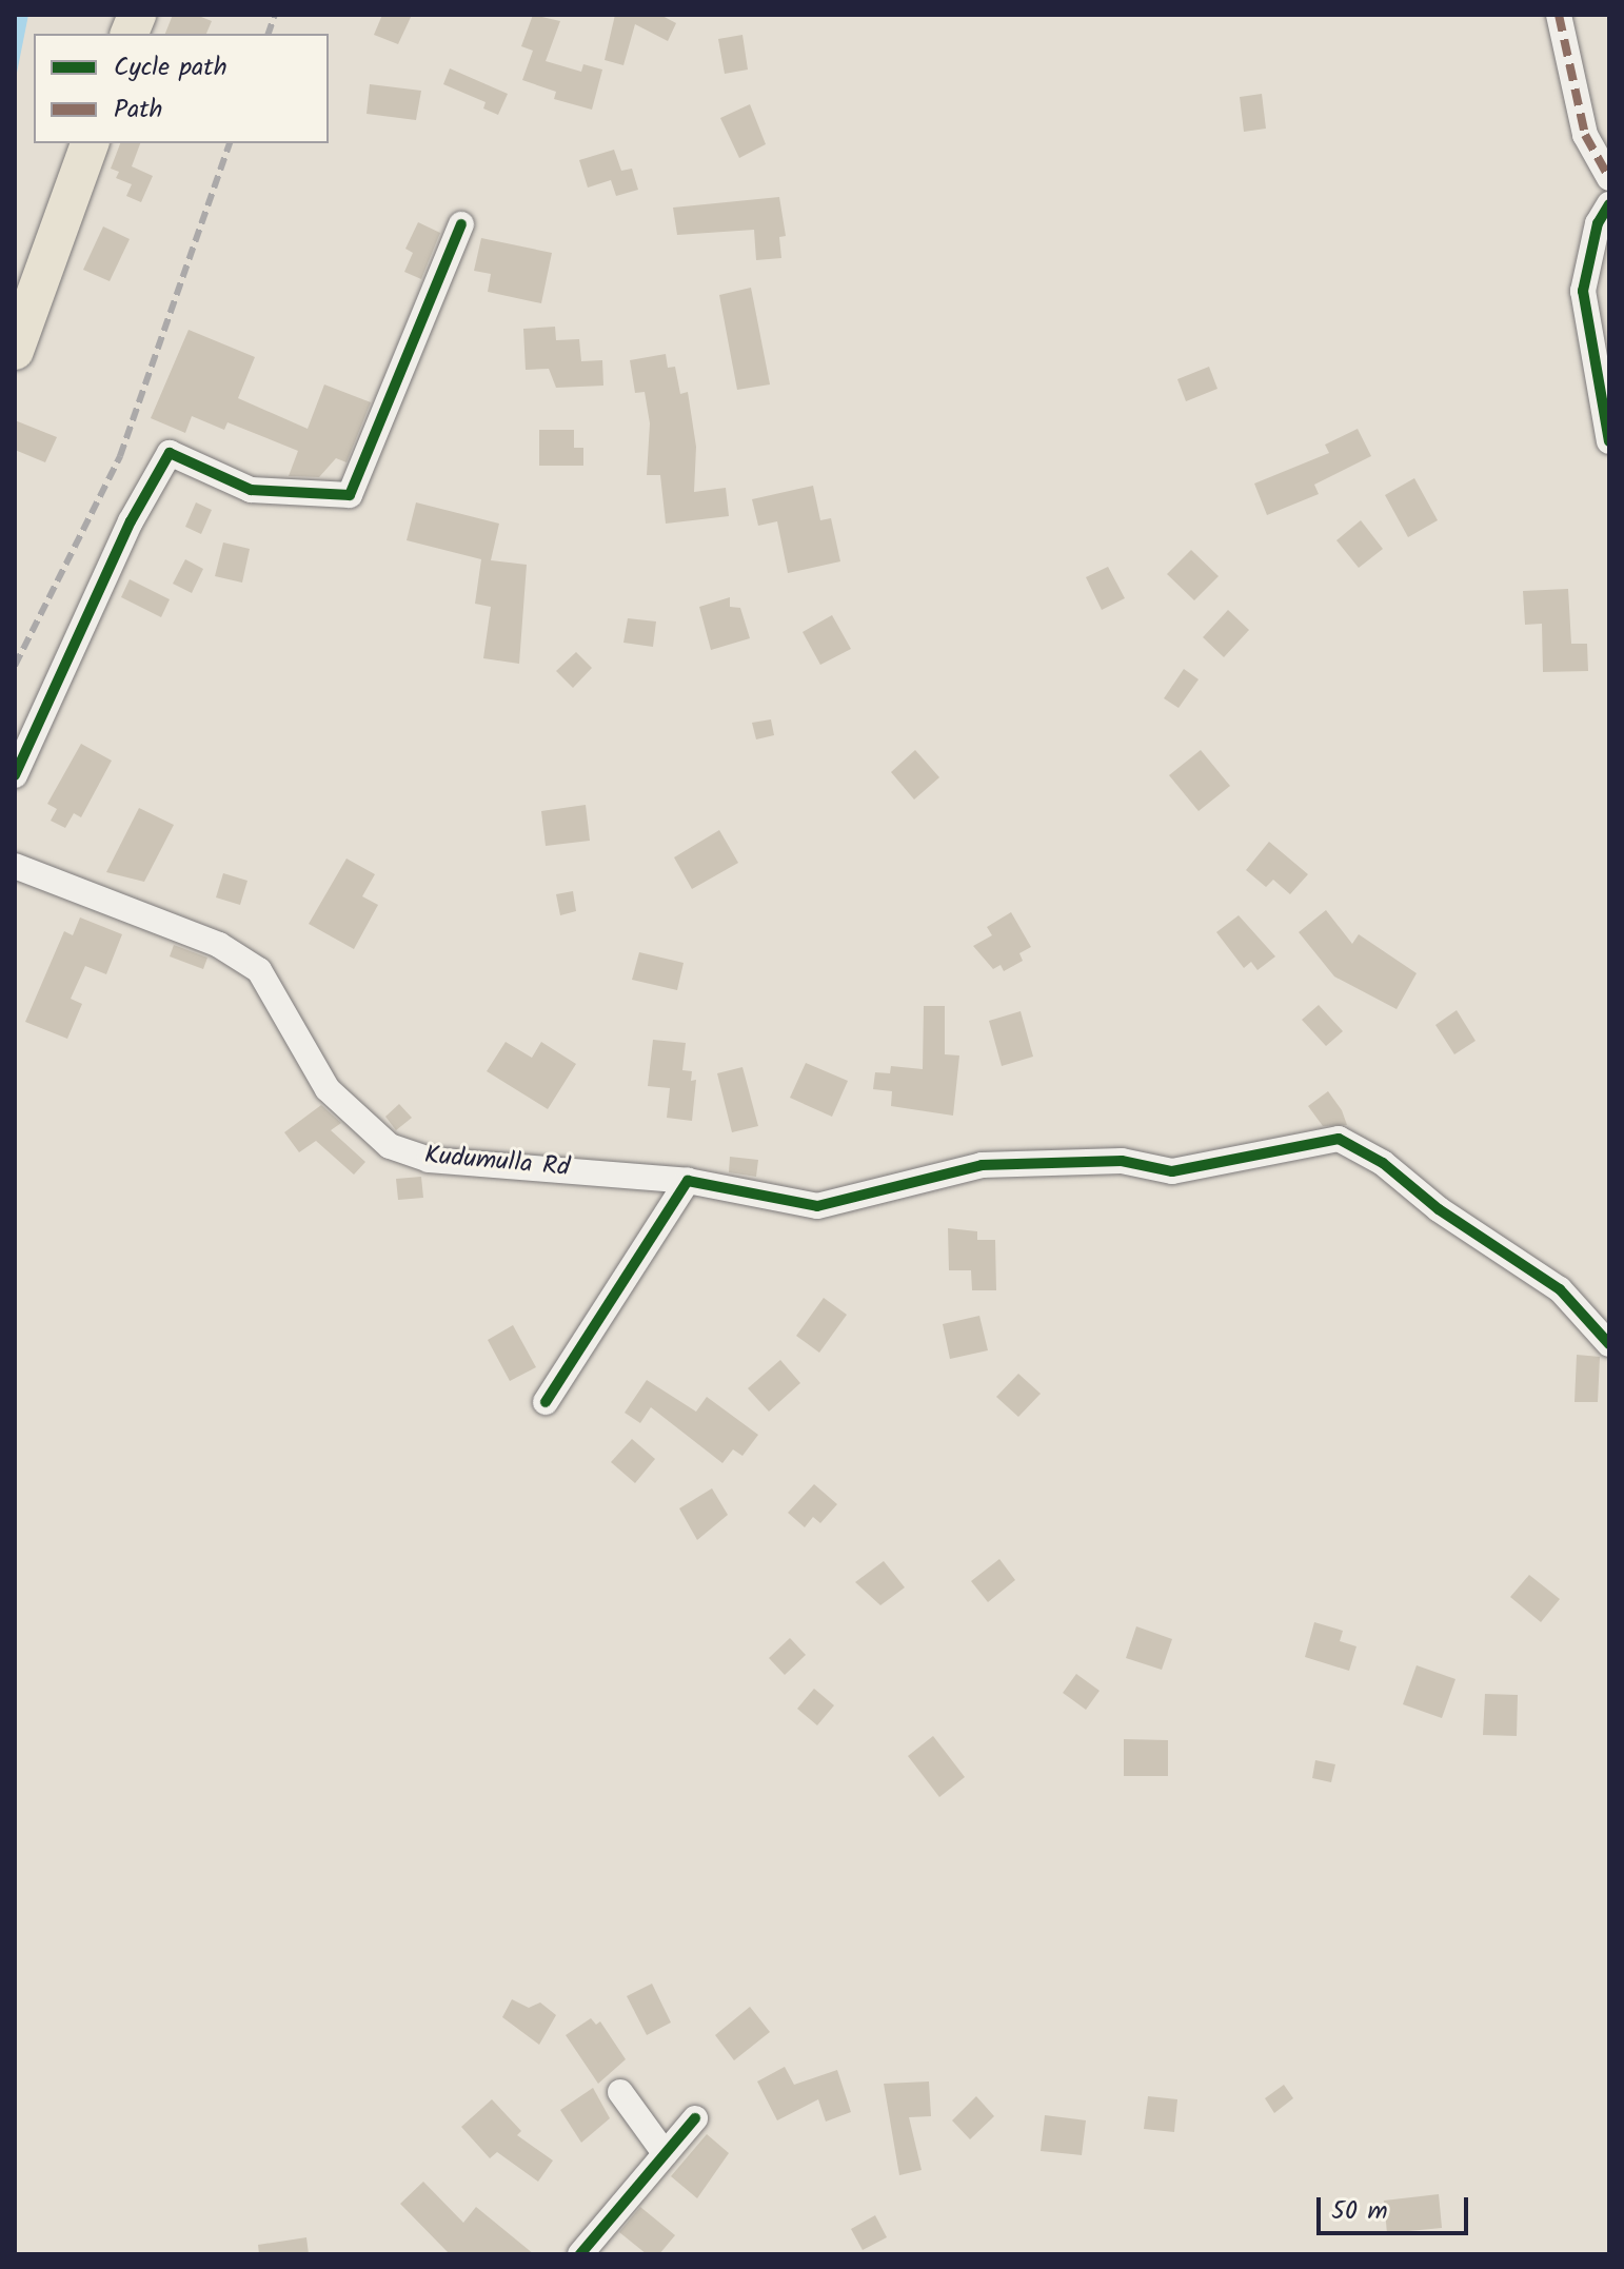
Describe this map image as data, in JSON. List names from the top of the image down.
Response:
{
  "streets": {
    "street": ["Kudumulla Rd"]
  },
  "legend": ["Cycle path", "Path"],
  "scale_bar": "50 m"
}
